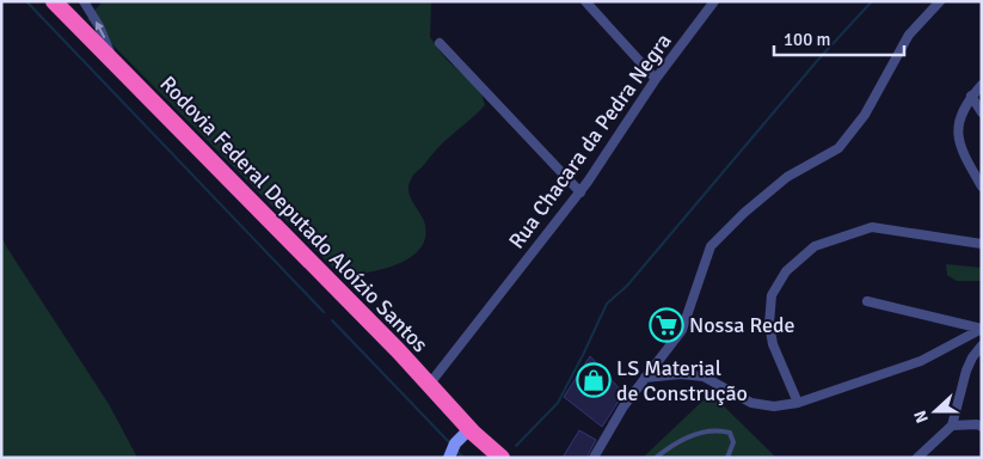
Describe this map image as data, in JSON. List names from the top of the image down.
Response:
{
  "streets": {
    "highway": ["Rodovia Federal Deputado Aloízio Santos"],
    "street": ["Rua Chacara da Pedra Negra"]
  },
  "crossings": [
    ["Rua Chacara da Pedra Negra", "Rodovia Federal Deputado Aloízio Santos"]
  ],
  "places": {
    "supermarket": ["Nossa Rede"],
    "shop": ["LS Material de Construção"]
  },
  "scale_bar": "100 m",
  "north": "left"
}
